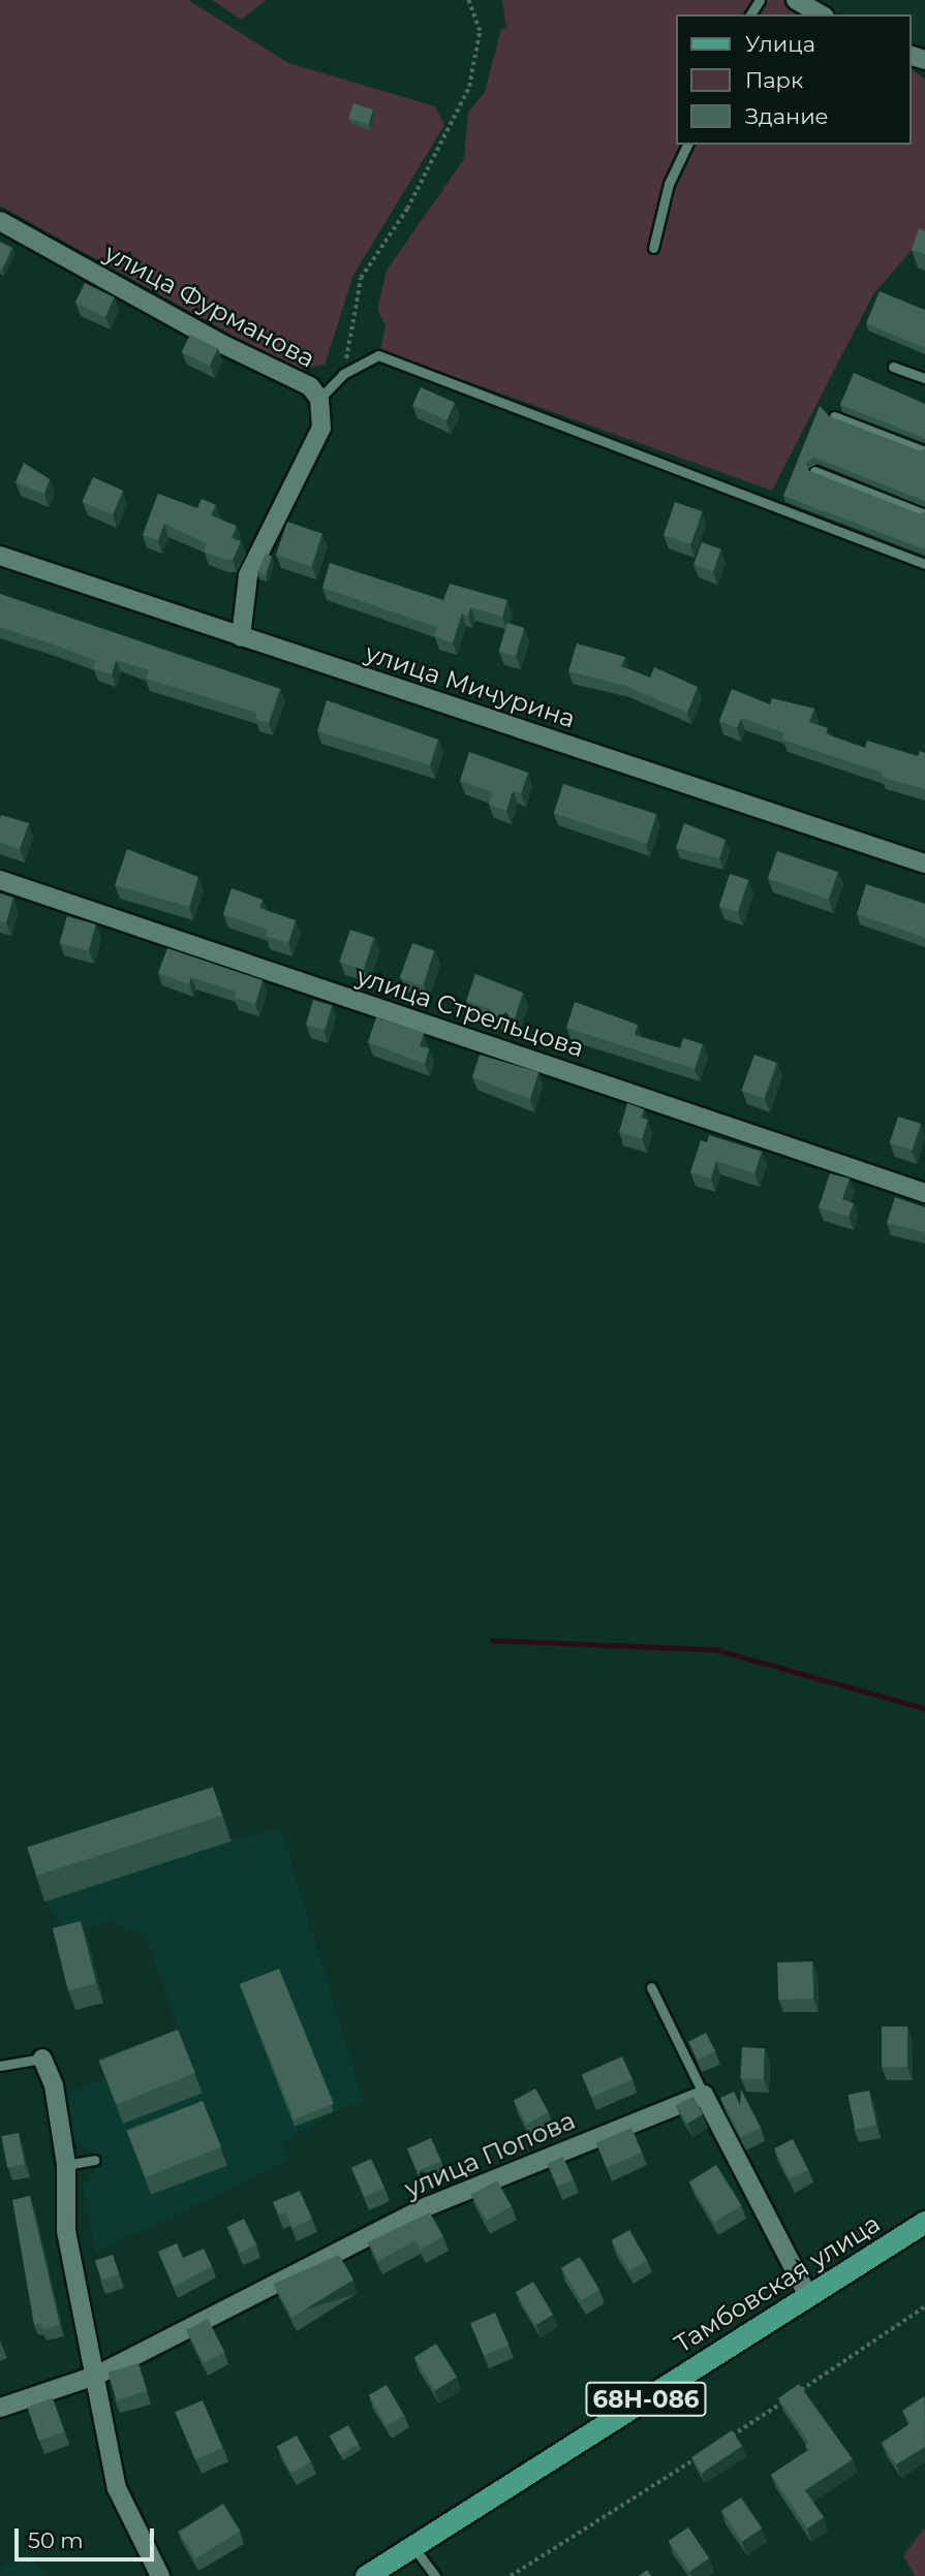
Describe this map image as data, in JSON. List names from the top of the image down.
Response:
{
  "streets": {
    "main road": ["Тамбовская улица", "68Н-086"],
    "street": [
      "улица Фурманова",
      "улица Мичурина",
      "улица Стрельцова",
      "улица Попова"
    ]
  },
  "crossings": [
    ["улица Фурманова", "улица Мичурина"]
  ],
  "legend": ["Улица", "Парк", "Здание"],
  "scale_bar": "50 m"
}
